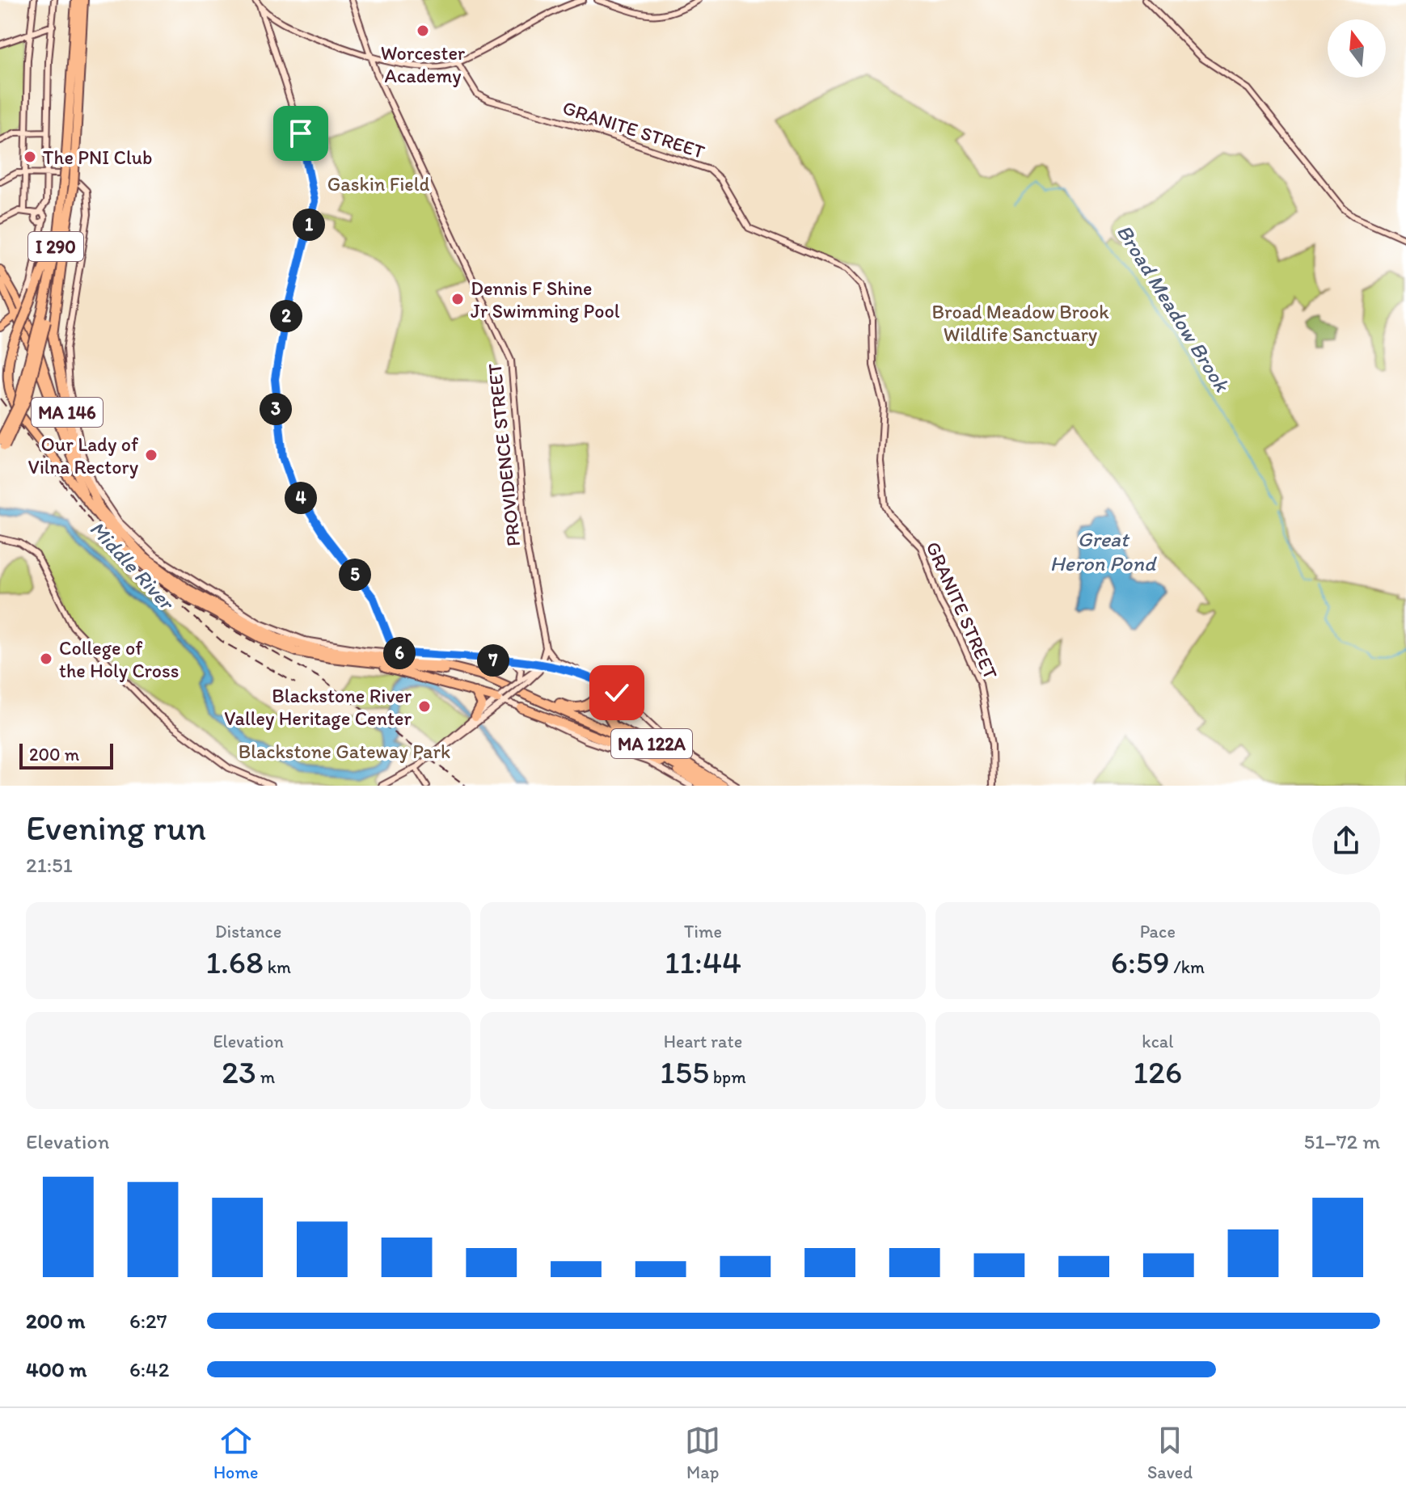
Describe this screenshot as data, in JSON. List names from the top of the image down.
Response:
{
  "streets": {
    "highway": ["I 290", "MA 146", "MA 122A"],
    "main road": ["GRANITE STREET", "PROVIDENCE STREET"]
  },
  "crossings": [
    ["I 290", "MA 146"],
    ["MA 146", "MA 122A"]
  ],
  "water": ["Broad Meadow Brook", "Great Heron Pond", "Middle River"],
  "parks": ["Gaskin Field", "Broad Meadow Brook Wildlife Sanctuary", "Blackstone Gateway Park"],
  "places": [
    "Worcester Academy",
    "The PNI Club",
    "Dennis F Shine Jr Swimming Pool",
    "Our Lady of Vilna Rectory",
    "College of the Holy Cross",
    "Blackstone River Valley Heritage Center"
  ],
  "scale_bar": "200 m",
  "north": "top",
  "page": {
    "pins": [
      "1",
      "2",
      "3",
      "4",
      "5",
      "6",
      "7"
    ],
    "scale": "200 m",
    "heading": ["Evening run", "21:51"],
    "stats": [
      ["Distance", "1.68 km"],
      ["Time", "11:44"],
      ["Pace", "6:59 /km"],
      ["Elevation", "23 m"],
      ["Heart rate", "155 bpm"],
      ["kcal", "126"]
    ],
    "chart": ["Elevation", "51–72 m"],
    "list": [
      {
        "name": "200 m",
        "note": "6:27"
      },
      {
        "name": "400 m",
        "note": "6:42"
      }
    ],
    "tabs": ["Home", "Map", "Saved"]
  }
}
